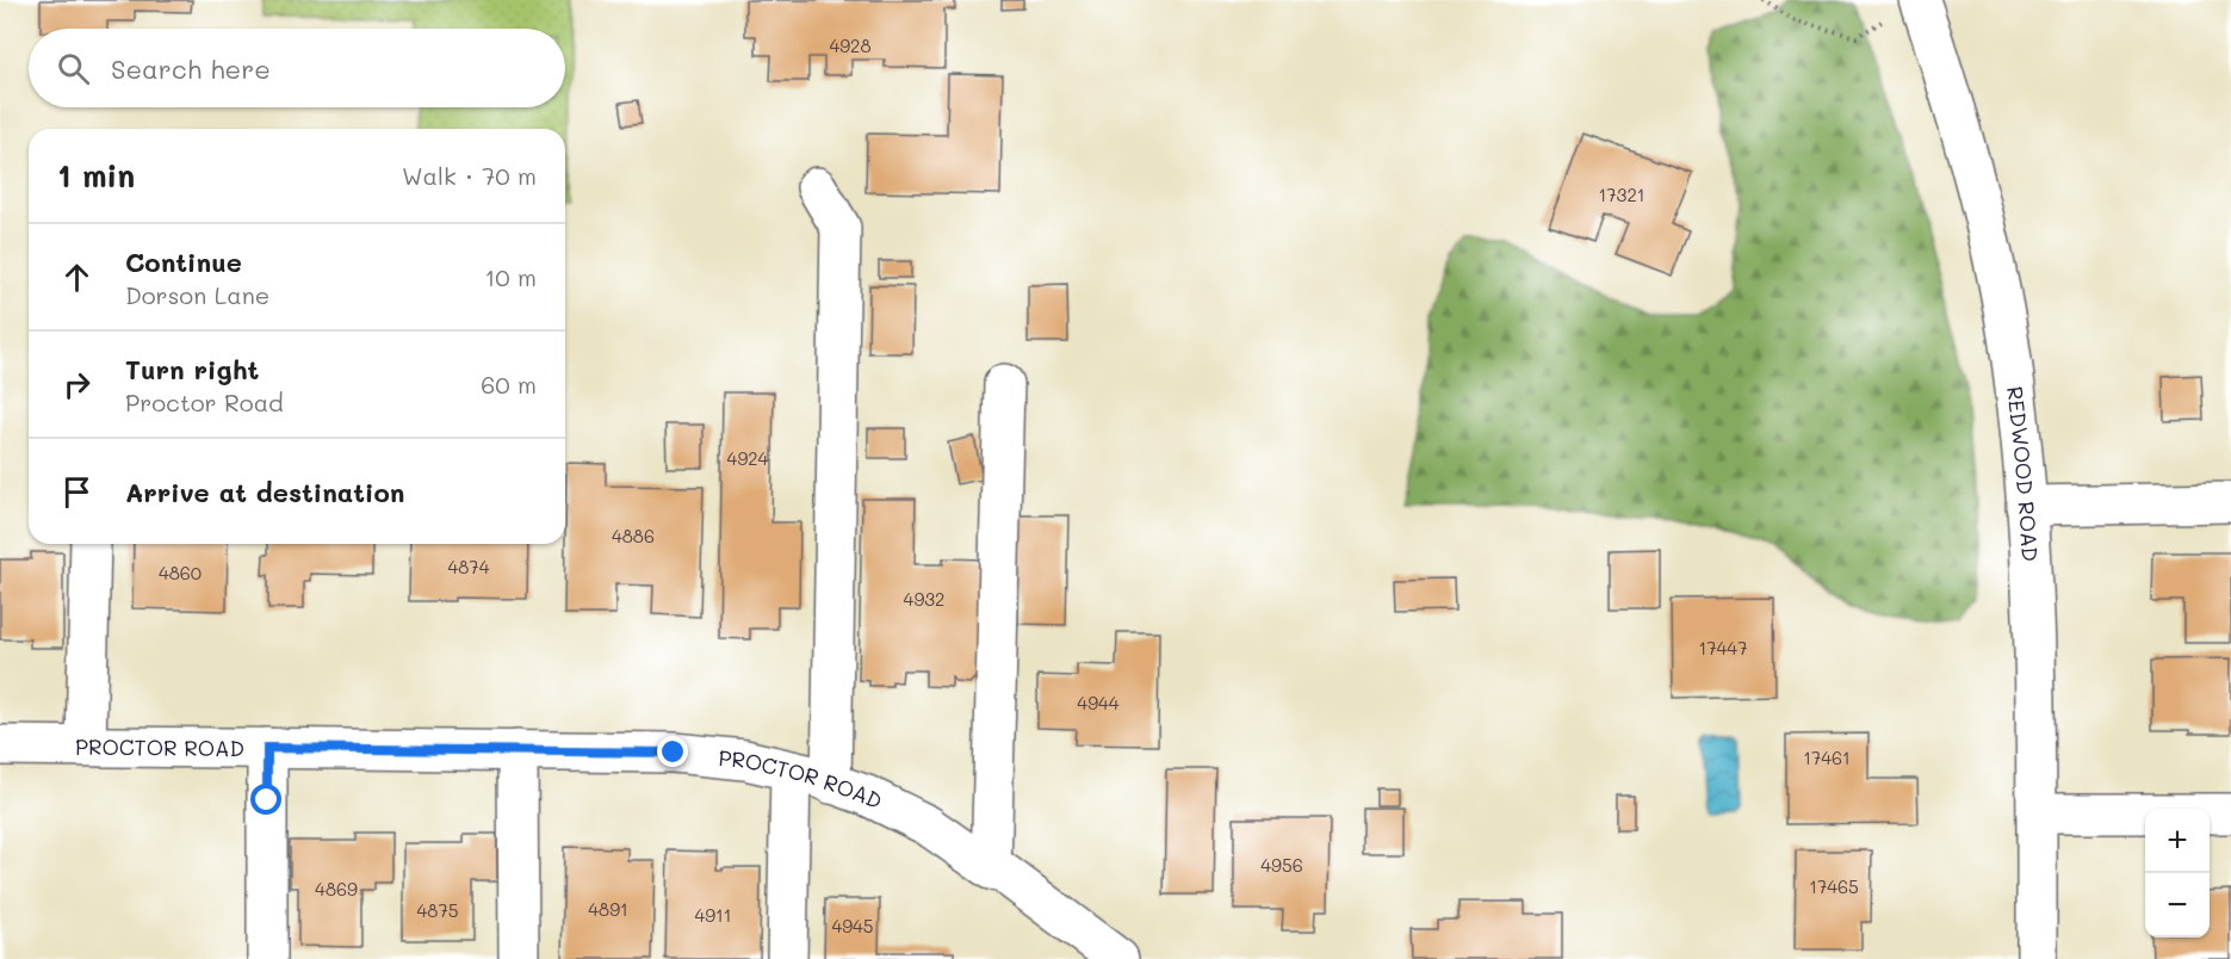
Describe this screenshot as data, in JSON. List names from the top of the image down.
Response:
{
  "streets": {
    "street": ["REDWOOD ROAD", "PROCTOR ROAD"]
  },
  "house_numbers": [
    "4928",
    "17321",
    "4924",
    "4886",
    "4874",
    "4860",
    "4932",
    "17447",
    "4944",
    "17461",
    "4956",
    "17465",
    "4869",
    "4891",
    "4875",
    "4911",
    "4945"
  ],
  "page": {
    "search": "Search here",
    "heading": ["1 min", "Walk · 70 m"],
    "list": [
      ["Continue", "Dorson Lane", "10 m"],
      ["Turn right", "Proctor Road", "60 m"],
      "Arrive at destination"
    ],
    "map_buttons": ["+", "−"]
  }
}
